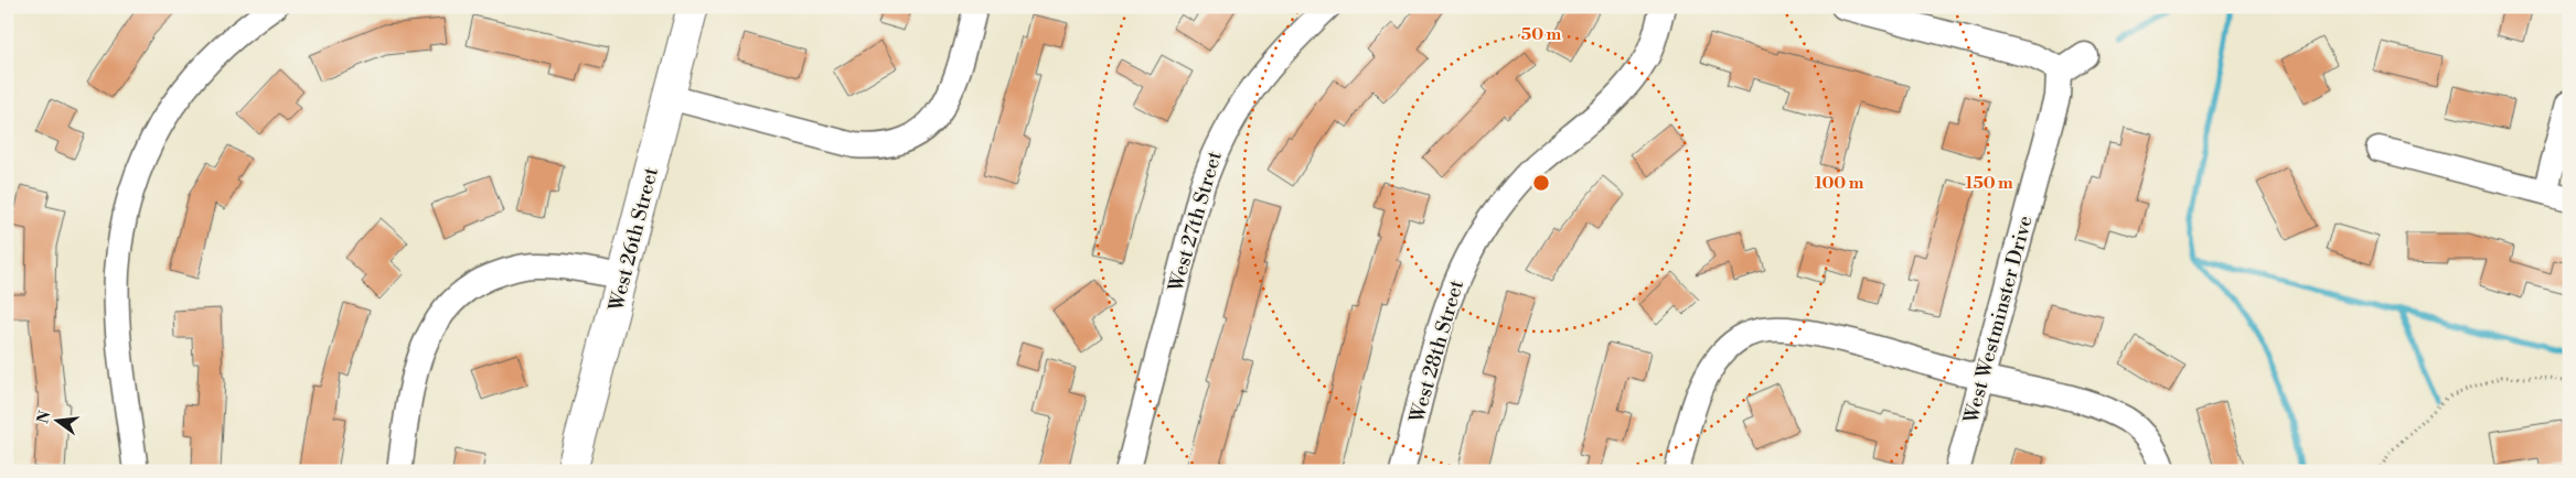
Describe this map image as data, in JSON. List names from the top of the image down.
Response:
{
  "streets": {
    "main road": ["West 26th Street"],
    "street": ["West 27th Street", "West Westminster Drive", "West 28th Street"]
  },
  "north": "left",
  "rings": ["50 m", "100 m", "150 m"]
}
